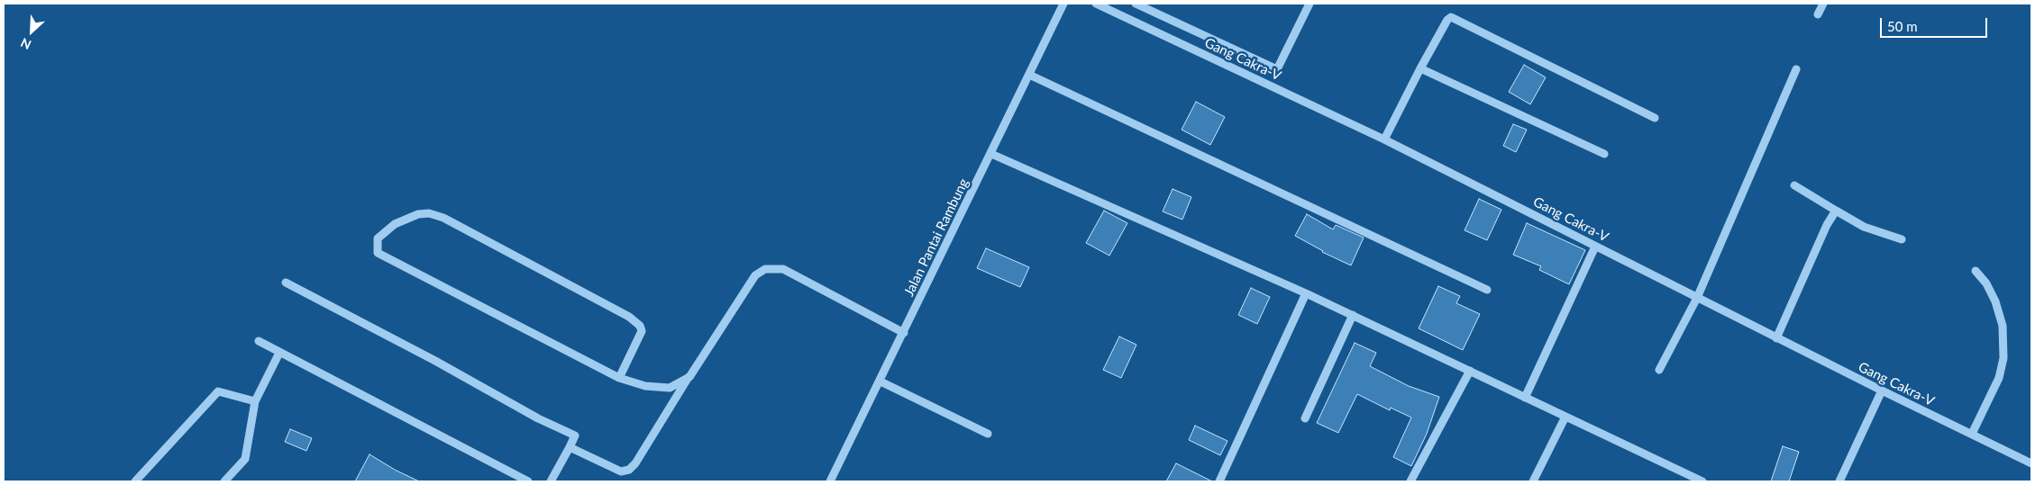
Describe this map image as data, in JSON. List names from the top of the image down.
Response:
{
  "streets": {
    "street": ["Gang Cakra-V", "Jalan Pantai Rambung"]
  },
  "scale_bar": "50 m",
  "north": "bottom left"
}
